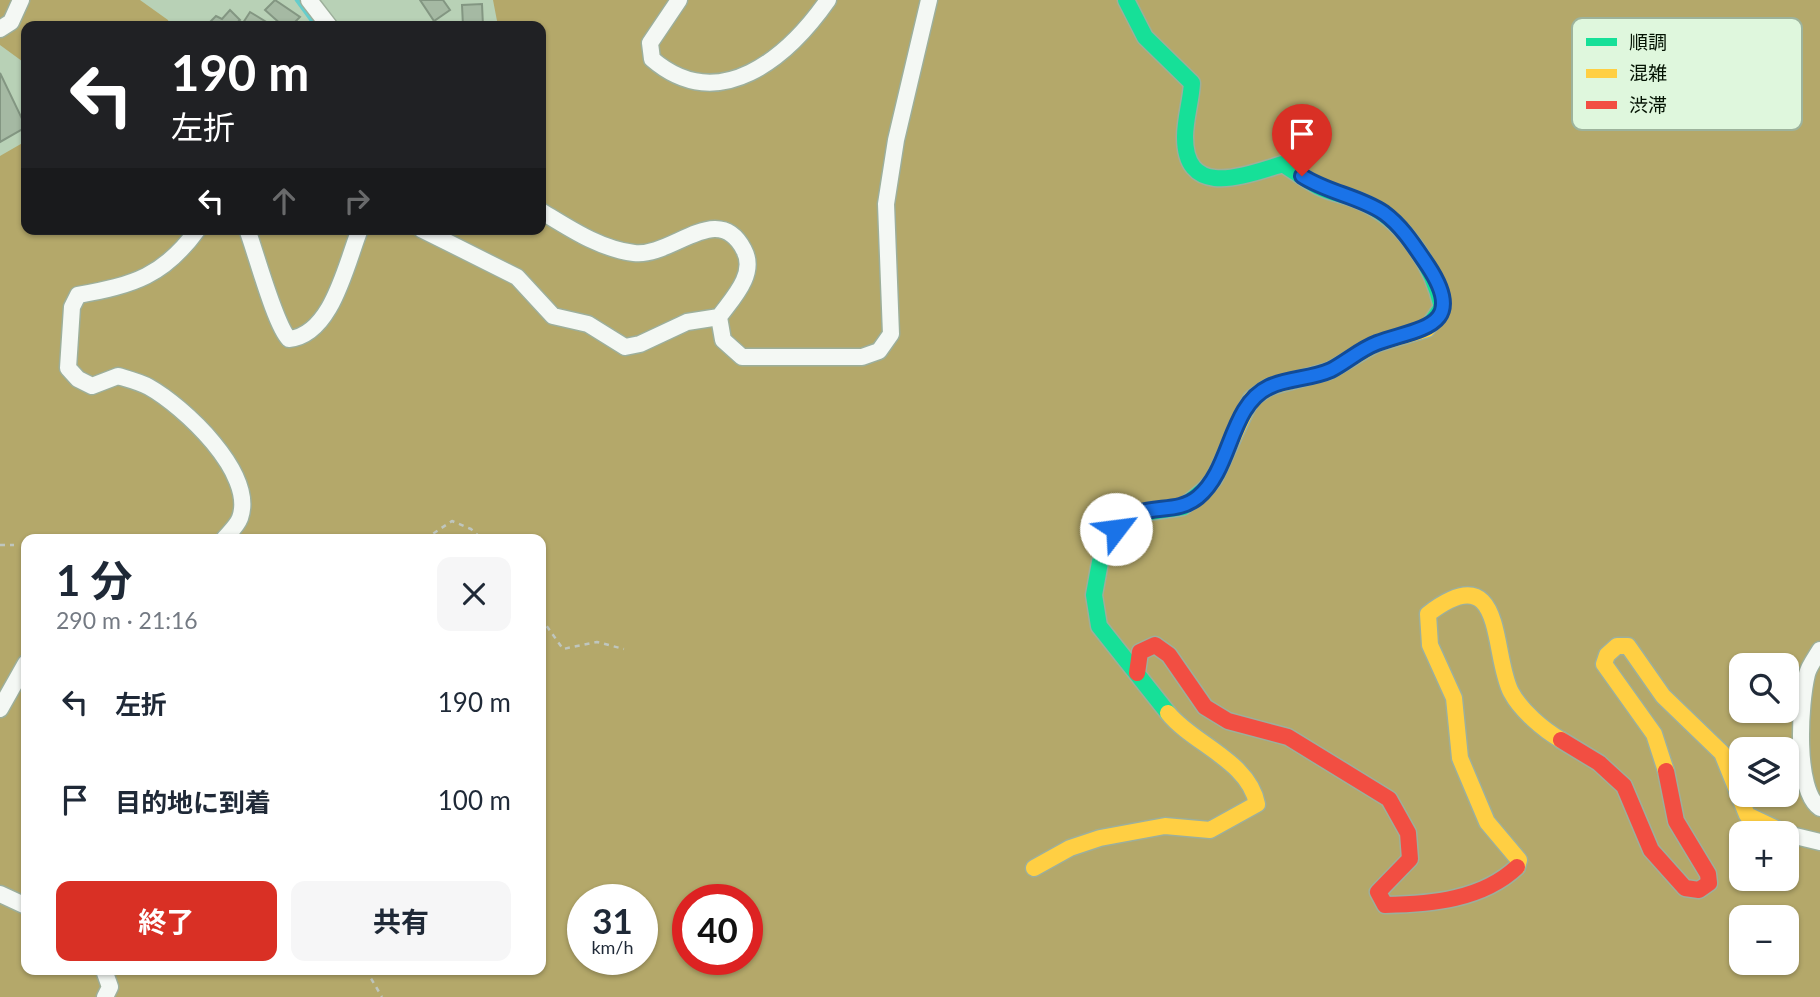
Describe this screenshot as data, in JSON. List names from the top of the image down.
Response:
{
  "legend": ["順調", "混雑", "渋滞"],
  "page": {
    "turn": ["190 m", "左折"],
    "heading": ["1 分", "290 m · 21:16"],
    "map_buttons": ["+", "−"],
    "list": [
      {
        "name": "左折",
        "value": "190 m"
      },
      {
        "name": "目的地に到着",
        "value": "100 m"
      }
    ],
    "buttons": ["終了", "共有"],
    "speed": "31 km/h",
    "limit": "40"
  }
}
